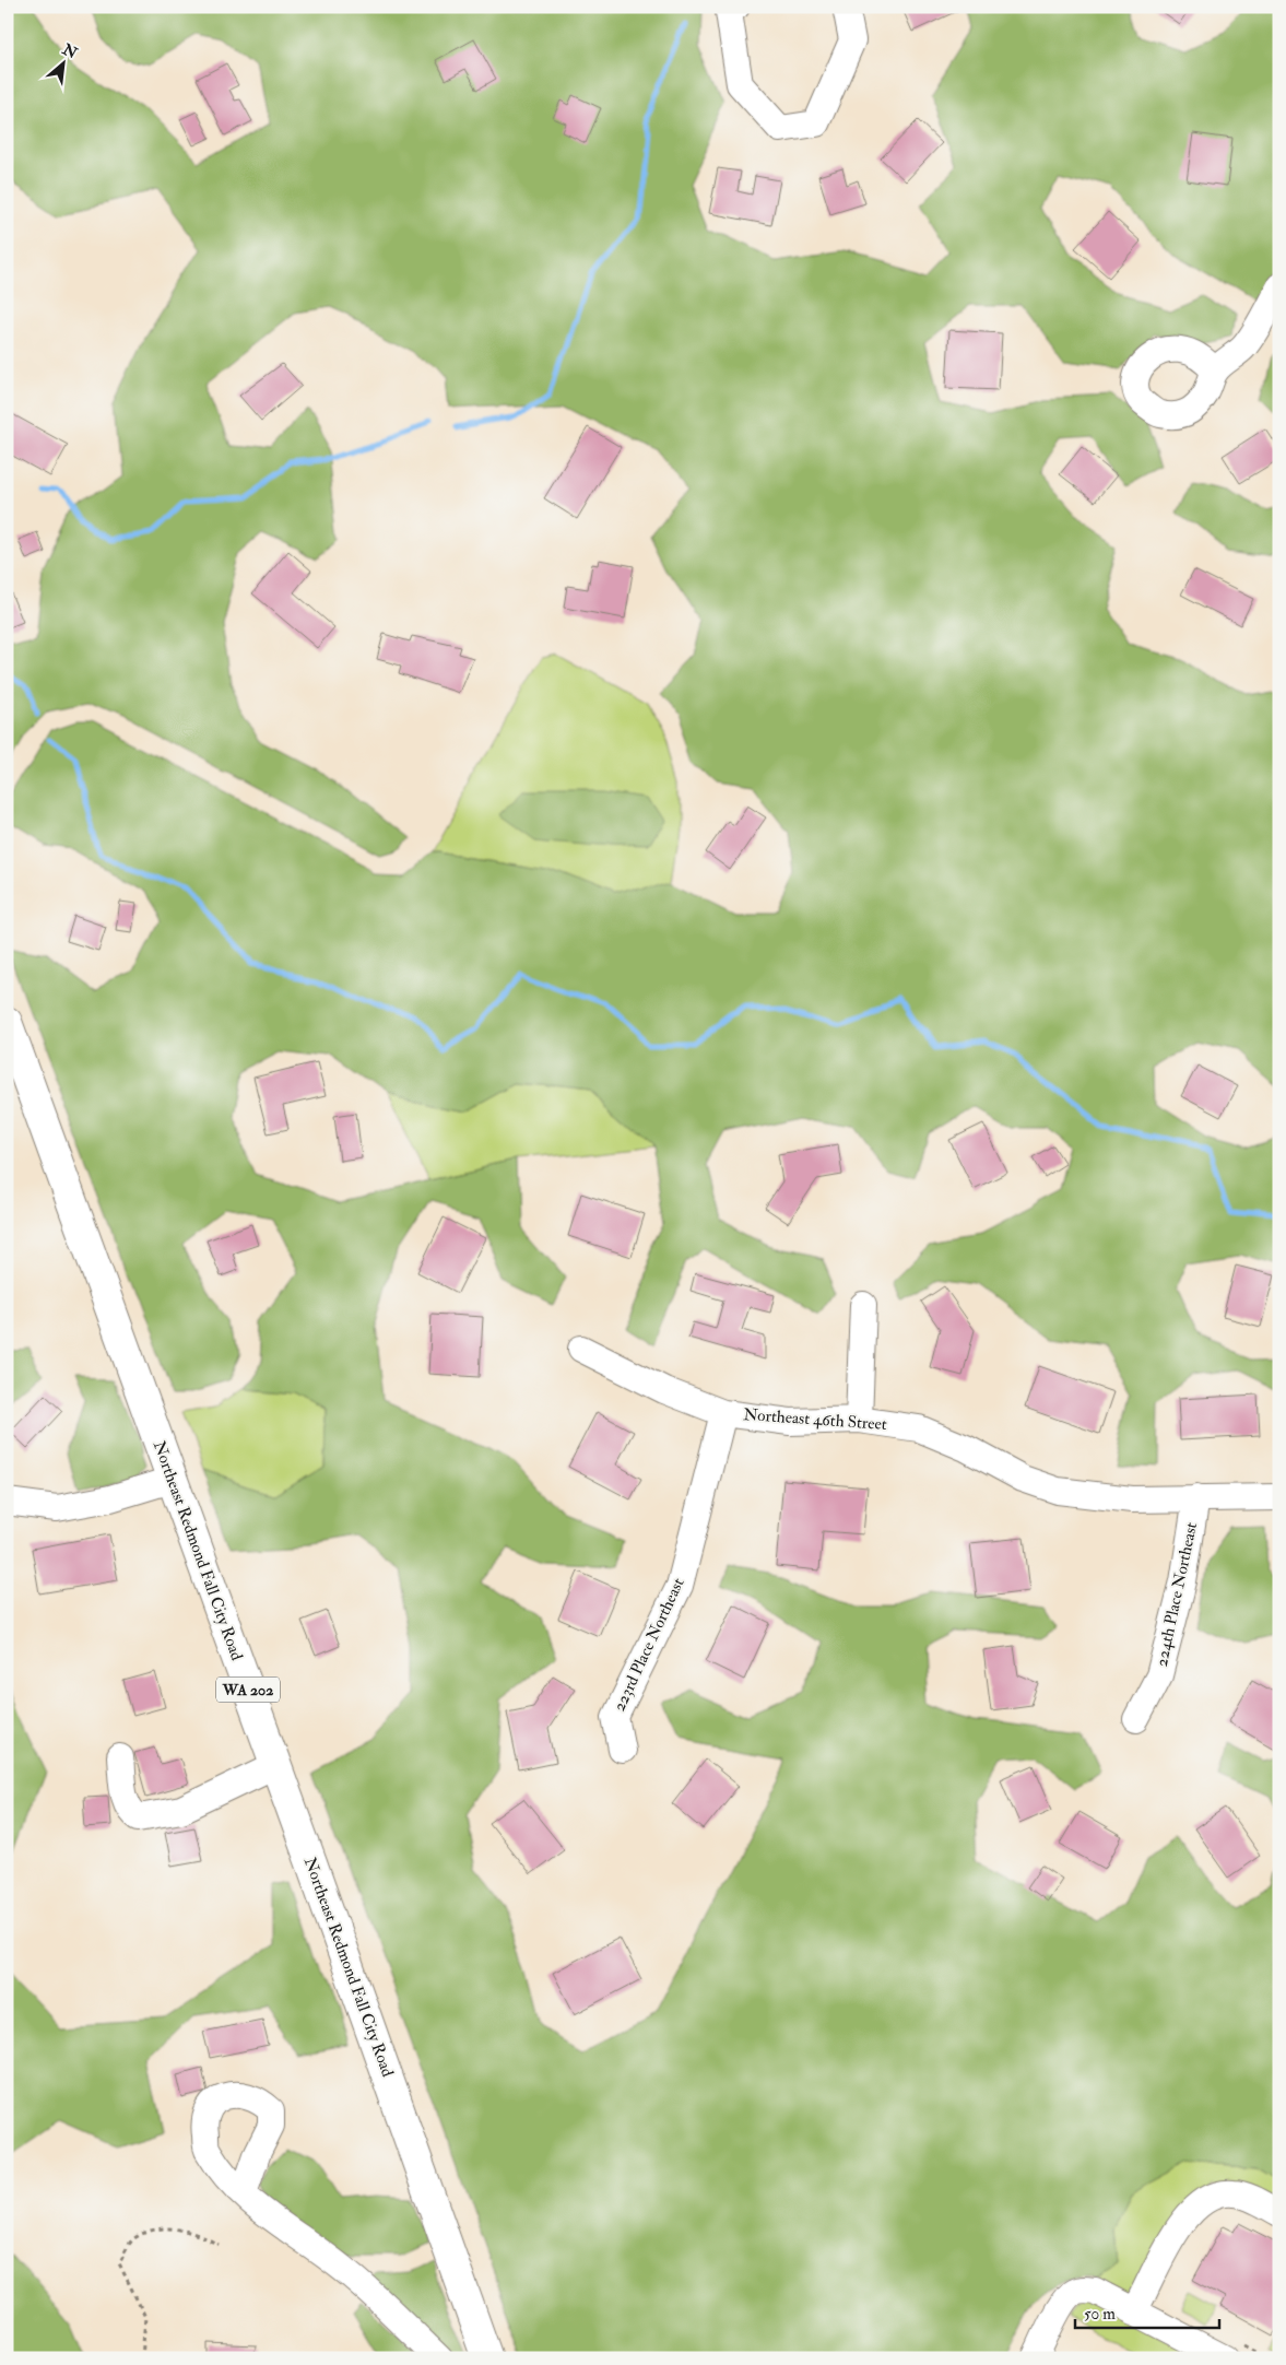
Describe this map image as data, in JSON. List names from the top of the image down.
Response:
{
  "streets": {
    "main road": ["Northeast Redmond Fall City Road", "WA 202"],
    "street": ["Northeast 46th Street", "224th Place Northeast", "223rd Place Northeast"]
  },
  "crossings": [
    ["Northeast 46th Street", "224th Place Northeast"],
    ["Northeast 46th Street", "223rd Place Northeast"]
  ],
  "scale_bar": "50 m",
  "north": "top right"
}
